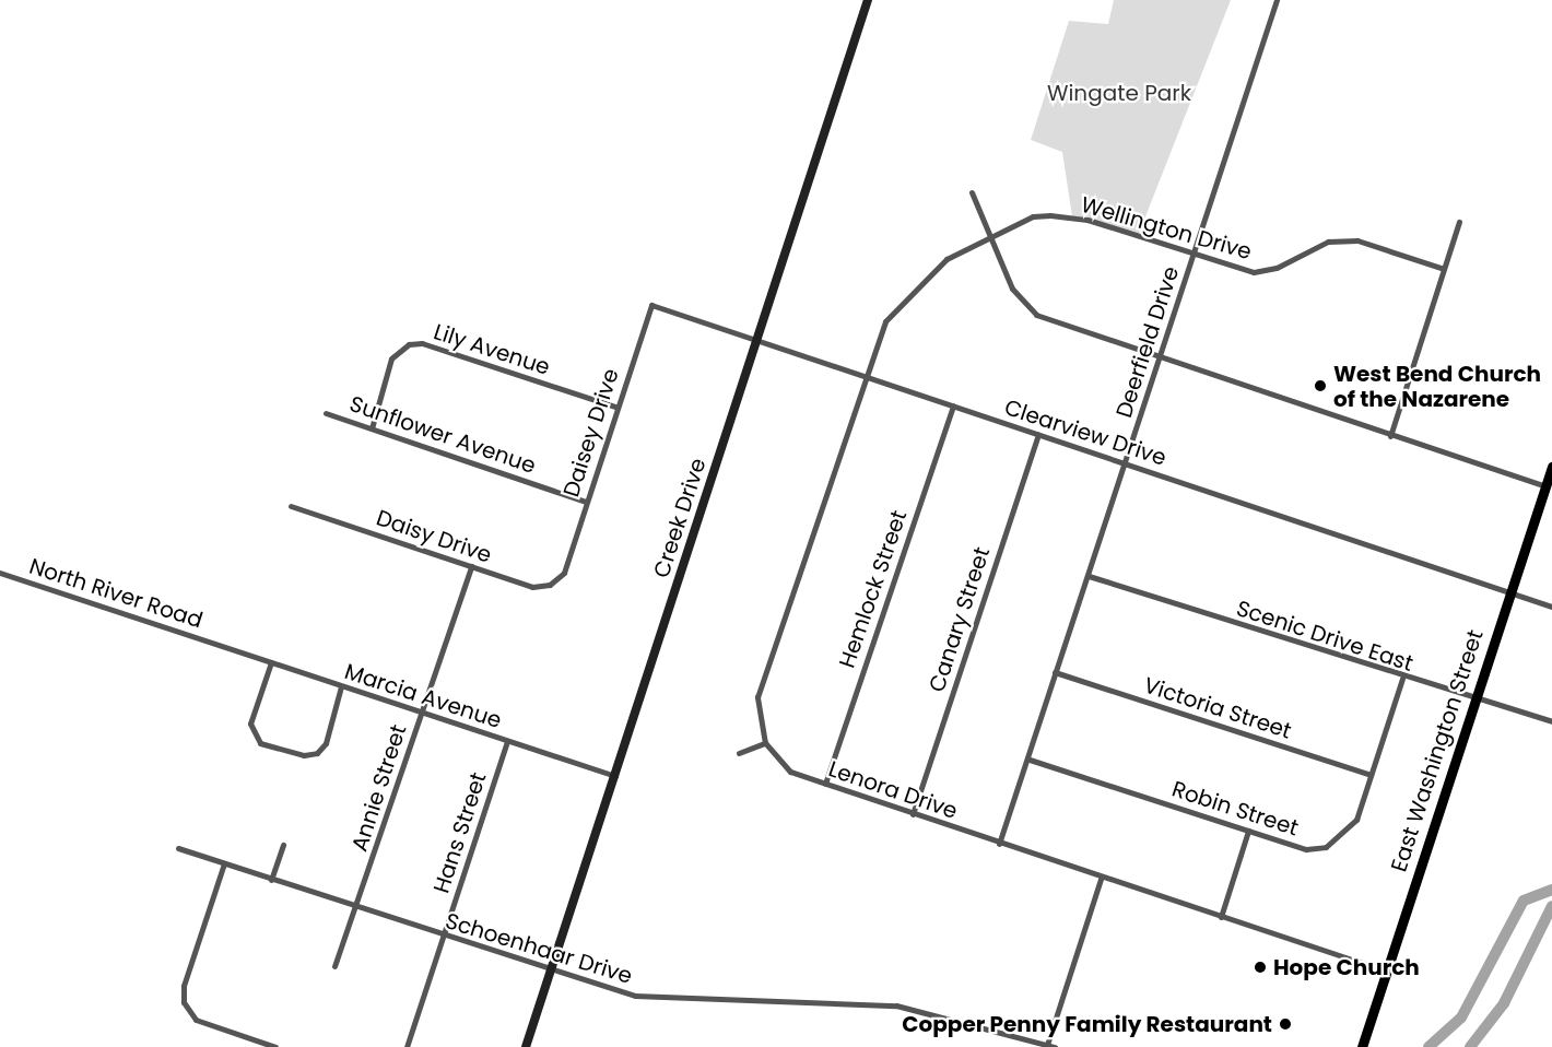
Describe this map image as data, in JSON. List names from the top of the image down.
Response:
{
  "streets": {
    "main road": ["East Washington Street"],
    "street": [
      "Wellington Drive",
      "Deerfield Drive",
      "Lily Avenue",
      "Daisey Drive",
      "Clearview Drive",
      "Sunflower Avenue",
      "Creek Drive",
      "Daisy Drive",
      "Hemlock Street",
      "North River Road",
      "Canary Street",
      "Scenic Drive East",
      "Marcia Avenue",
      "Victoria Street",
      "Annie Street",
      "Lenora Drive",
      "Robin Street",
      "Hans Street",
      "Schoenhaar Drive"
    ]
  },
  "crossings": [
    ["Wellington Drive", "Deerfield Drive"],
    ["Wellington Drive", "Clearview Drive"],
    ["Deerfield Drive", "Clearview Drive"],
    ["Deerfield Drive", "Scenic Drive East"],
    ["Deerfield Drive", "Victoria Street"],
    ["Deerfield Drive", "Lenora Drive"],
    ["Deerfield Drive", "Robin Street"],
    ["Lily Avenue", "Daisey Drive"],
    ["Lily Avenue", "Sunflower Avenue"],
    ["Daisey Drive", "Clearview Drive"],
    ["Daisey Drive", "Sunflower Avenue"],
    ["Daisey Drive", "Daisy Drive"],
    ["Clearview Drive", "Creek Drive"],
    ["Clearview Drive", "Hemlock Street"],
    ["Clearview Drive", "Canary Street"],
    ["Clearview Drive", "East Washington Street"],
    ["Creek Drive", "Marcia Avenue"],
    ["Creek Drive", "Schoenhaar Drive"],
    ["Daisy Drive", "Annie Street"],
    ["Hemlock Street", "Lenora Drive"],
    ["North River Road", "Marcia Avenue"],
    ["Canary Street", "Lenora Drive"],
    ["Scenic Drive East", "East Washington Street"],
    ["Scenic Drive East", "Robin Street"],
    ["Marcia Avenue", "Annie Street"],
    ["Marcia Avenue", "Hans Street"],
    ["Victoria Street", "Robin Street"],
    ["East Washington Street", "Lenora Drive"],
    ["Annie Street", "Schoenhaar Drive"],
    ["Hans Street", "Schoenhaar Drive"]
  ],
  "parks": ["Wingate Park"],
  "places": ["West Bend Church of the Nazarene", "Hope Church", "Copper Penny Family Restaurant"]
}
